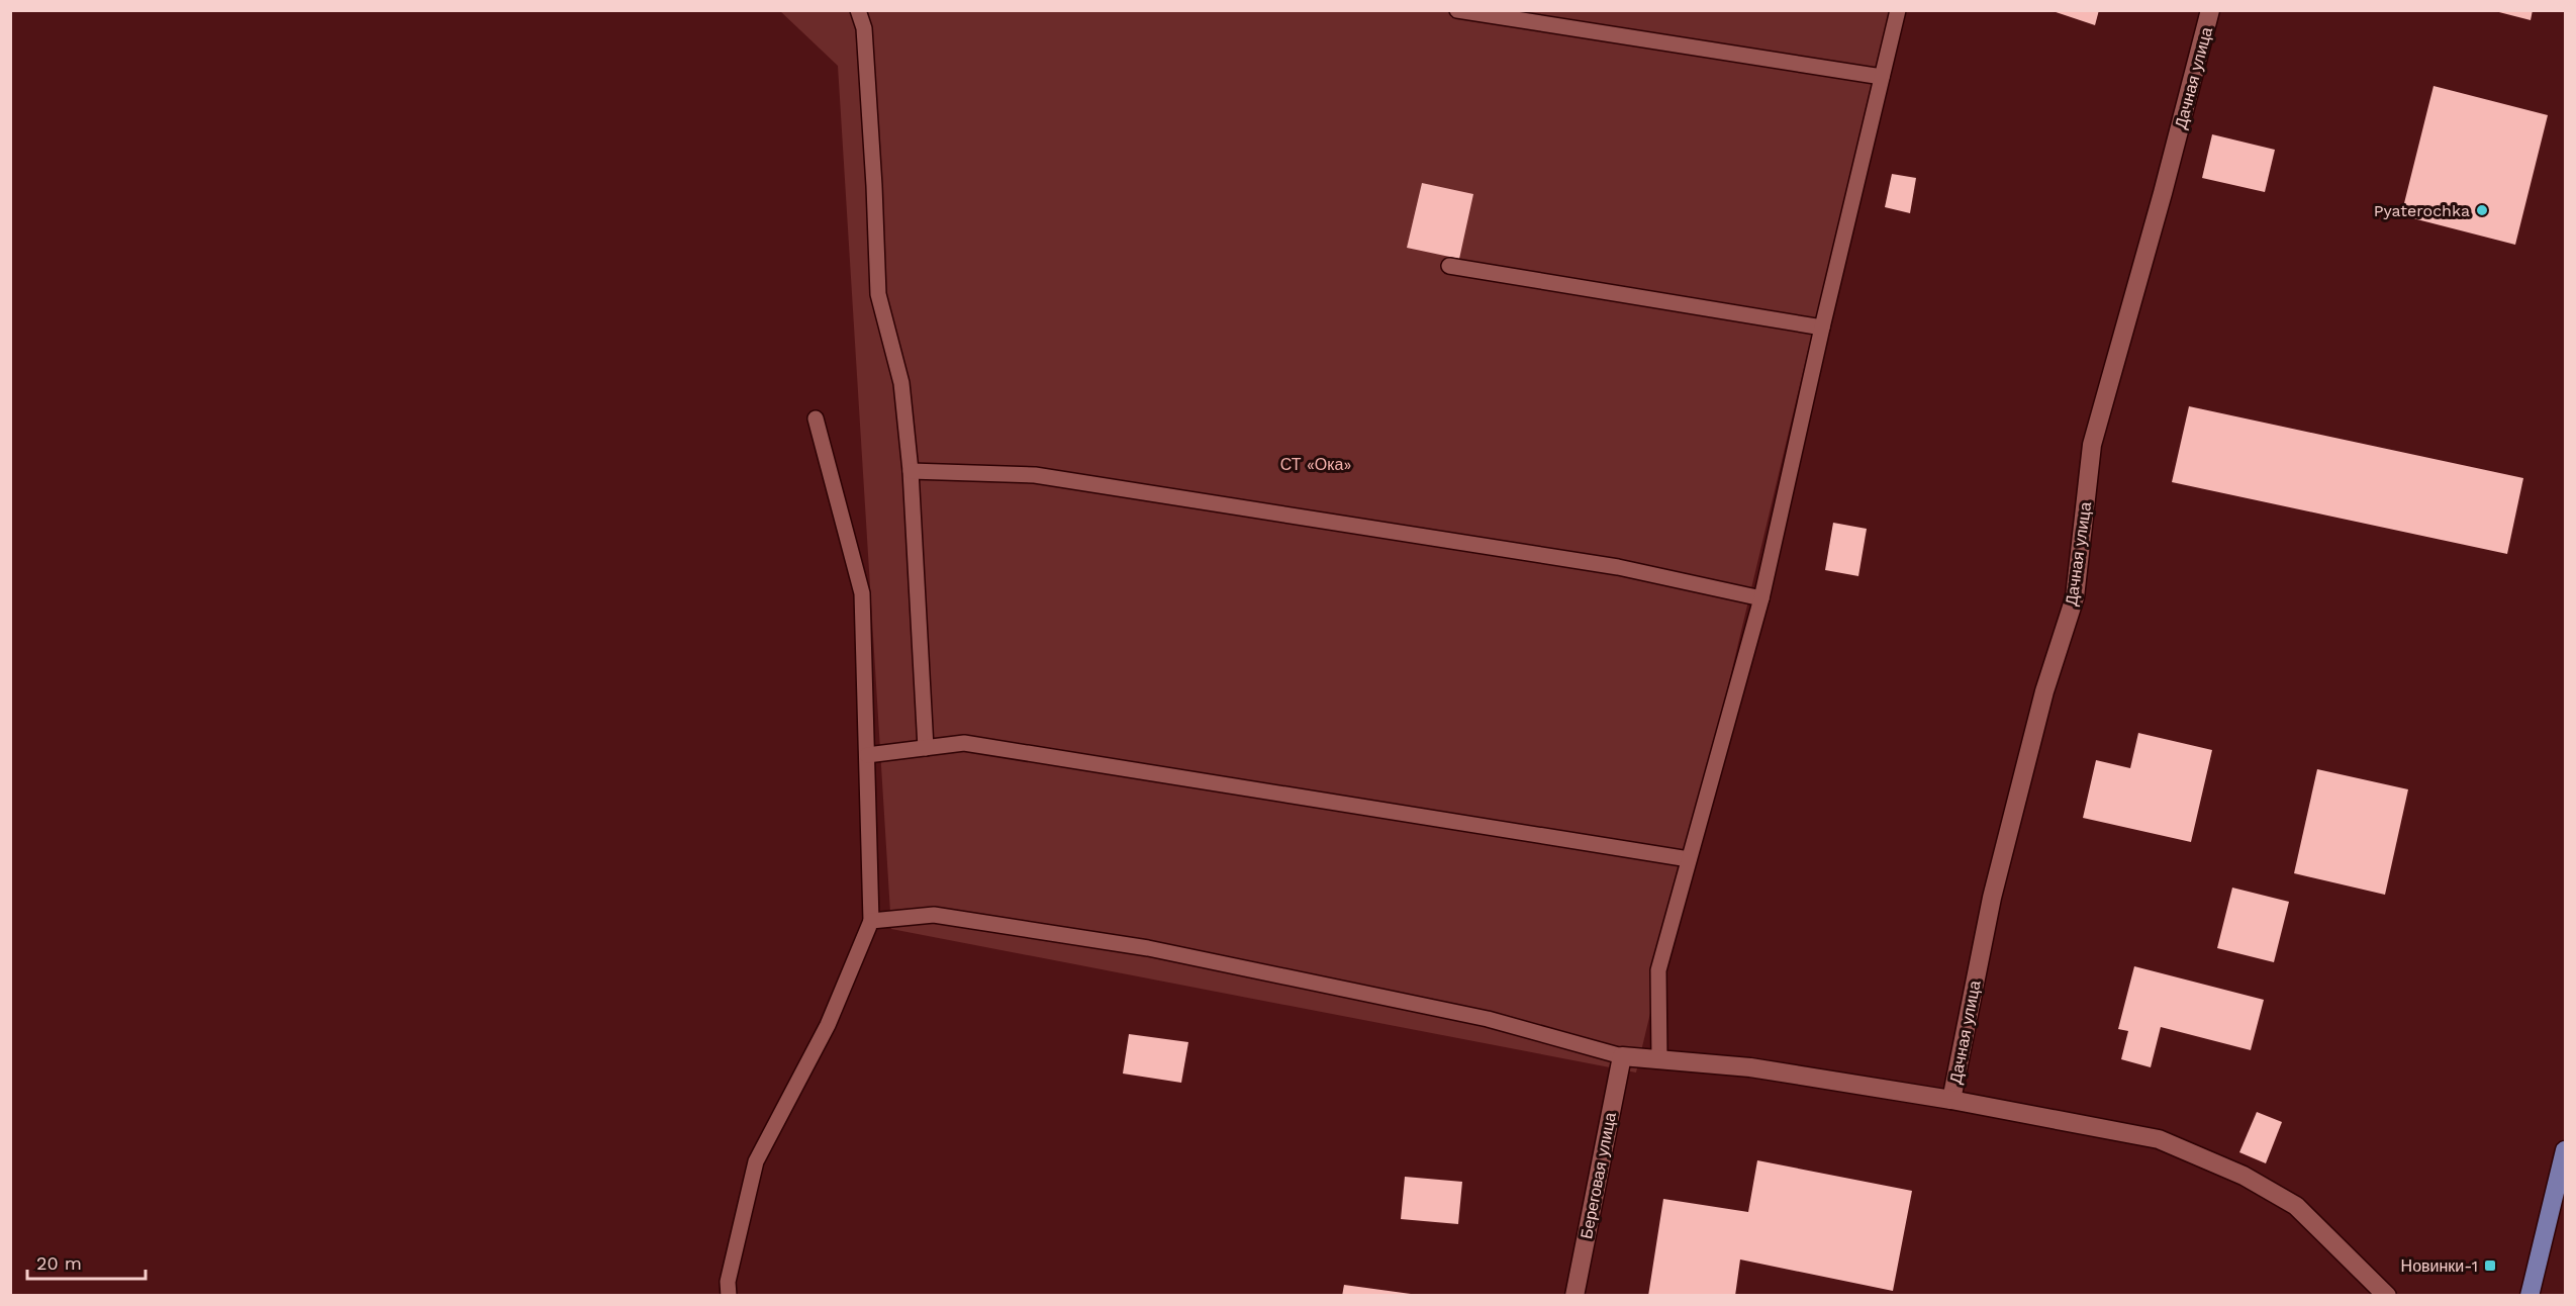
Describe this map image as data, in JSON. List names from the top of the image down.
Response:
{
  "streets": {
    "street": ["Дачная улица", "Береговая улица"]
  },
  "parks": ["СТ «Ока»"],
  "places": {
    "other": ["Pyaterochka"],
    "transit": ["Новинки-1"]
  },
  "scale_bar": "20 m"
}
